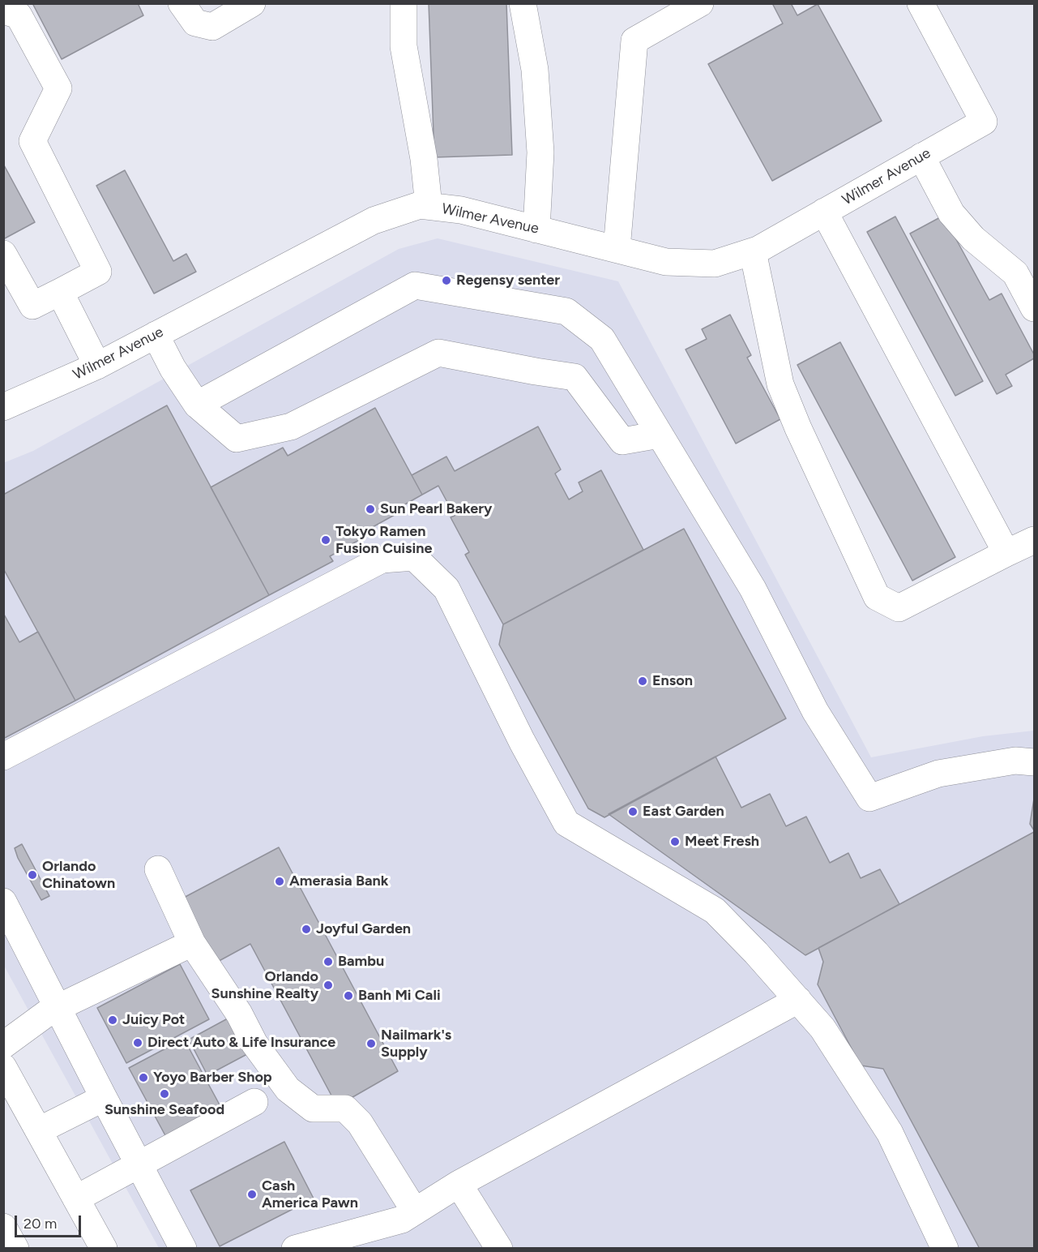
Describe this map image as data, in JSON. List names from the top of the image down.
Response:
{
  "streets": {
    "main road": ["Wilmer Avenue"]
  },
  "places": [
    "Regensy senter",
    "Sun Pearl Bakery",
    "Tokyo Ramen Fusion Cuisine",
    "Enson",
    "East Garden",
    "Meet Fresh",
    "Orlando Chinatown",
    "Amerasia Bank",
    "Joyful Garden",
    "Bambu",
    "Orlando Sunshine Realty",
    "Banh Mi Cali",
    "Juicy Pot",
    "Direct Auto & Life Insurance",
    "Nailmark's Supply",
    "Yoyo Barber Shop",
    "Sunshine Seafood",
    "Cash America Pawn"
  ],
  "scale_bar": "20 m"
}
